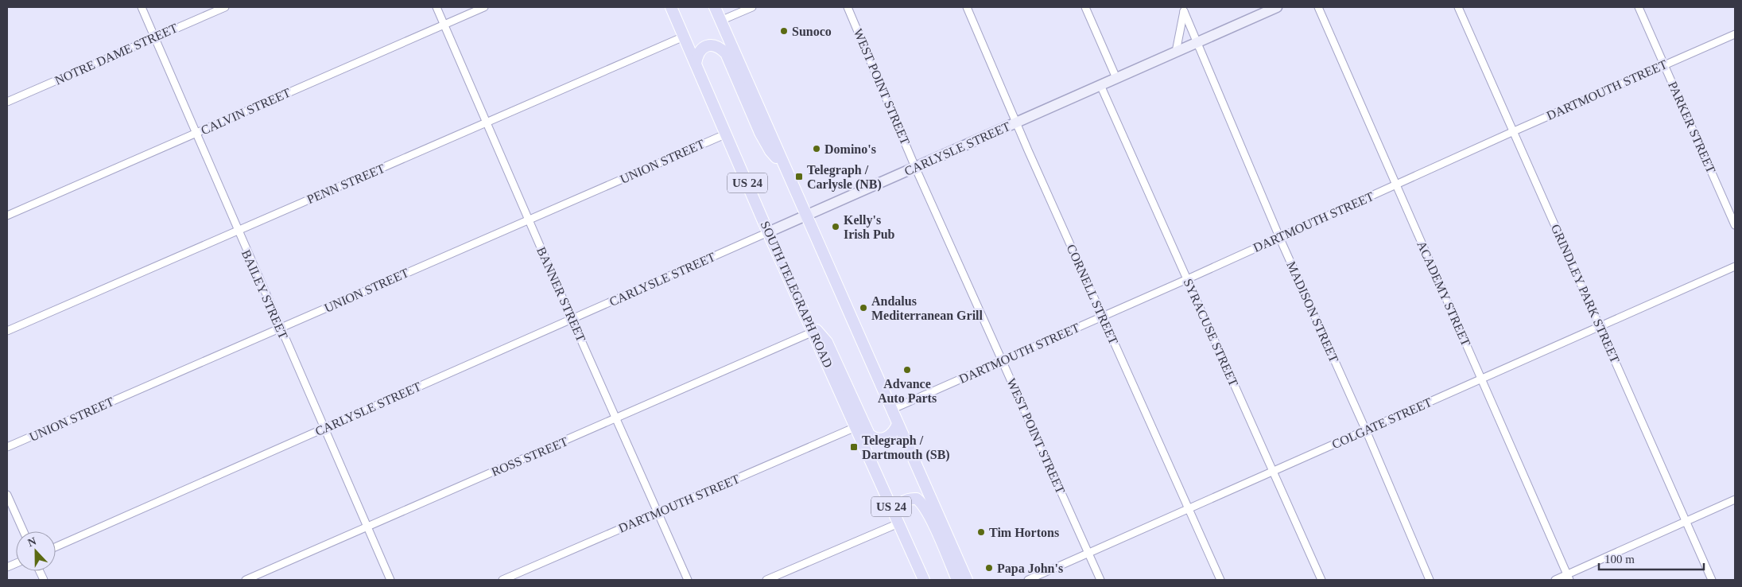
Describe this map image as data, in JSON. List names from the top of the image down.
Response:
{
  "streets": {
    "main road": ["US 24", "SOUTH TELEGRAPH ROAD"],
    "street": [
      "NOTRE DAME STREET",
      "WEST POINT STREET",
      "DARTMOUTH STREET",
      "CALVIN STREET",
      "PARKER STREET",
      "CARLYSLE STREET",
      "UNION STREET",
      "PENN STREET",
      "ACADEMY STREET",
      "GRINDLEY PARK STREET",
      "BAILEY STREET",
      "BANNER STREET",
      "CORNELL STREET",
      "MADISON STREET",
      "SYRACUSE STREET",
      "COLGATE STREET",
      "ROSS STREET"
    ]
  },
  "crossings": [
    ["NOTRE DAME STREET", "BAILEY STREET"],
    ["WEST POINT STREET", "DARTMOUTH STREET"],
    ["WEST POINT STREET", "CARLYSLE STREET"],
    ["WEST POINT STREET", "COLGATE STREET"],
    ["DARTMOUTH STREET", "PARKER STREET"],
    ["DARTMOUTH STREET", "US 24"],
    ["DARTMOUTH STREET", "ACADEMY STREET"],
    ["DARTMOUTH STREET", "GRINDLEY PARK STREET"],
    ["DARTMOUTH STREET", "BANNER STREET"],
    ["DARTMOUTH STREET", "SOUTH TELEGRAPH ROAD"],
    ["DARTMOUTH STREET", "CORNELL STREET"],
    ["DARTMOUTH STREET", "MADISON STREET"],
    ["DARTMOUTH STREET", "SYRACUSE STREET"],
    ["CALVIN STREET", "BAILEY STREET"],
    ["CALVIN STREET", "BANNER STREET"],
    ["CARLYSLE STREET", "US 24"],
    ["CARLYSLE STREET", "BAILEY STREET"],
    ["CARLYSLE STREET", "BANNER STREET"],
    ["CARLYSLE STREET", "SOUTH TELEGRAPH ROAD"],
    ["CARLYSLE STREET", "CORNELL STREET"],
    ["CARLYSLE STREET", "MADISON STREET"],
    ["CARLYSLE STREET", "SYRACUSE STREET"],
    ["UNION STREET", "BAILEY STREET"],
    ["UNION STREET", "BANNER STREET"],
    ["UNION STREET", "SOUTH TELEGRAPH ROAD"],
    ["PENN STREET", "BAILEY STREET"],
    ["PENN STREET", "BANNER STREET"],
    ["PENN STREET", "SOUTH TELEGRAPH ROAD"],
    ["ACADEMY STREET", "COLGATE STREET"],
    ["GRINDLEY PARK STREET", "COLGATE STREET"],
    ["BAILEY STREET", "ROSS STREET"],
    ["BANNER STREET", "ROSS STREET"],
    ["SOUTH TELEGRAPH ROAD", "ROSS STREET"],
    ["CORNELL STREET", "COLGATE STREET"],
    ["MADISON STREET", "COLGATE STREET"],
    ["SYRACUSE STREET", "COLGATE STREET"]
  ],
  "places": {
    "other": [
      "Sunoco",
      "Domino's",
      "Kelly's Irish Pub",
      "Andalus Mediterranean Grill",
      "Advance Auto Parts",
      "Tim Hortons",
      "Papa John's"
    ],
    "transit": ["Telegraph / Carlysle (NB)", "Telegraph / Dartmouth (SB)"]
  },
  "scale_bar": "100 m",
  "north": "top"
}
